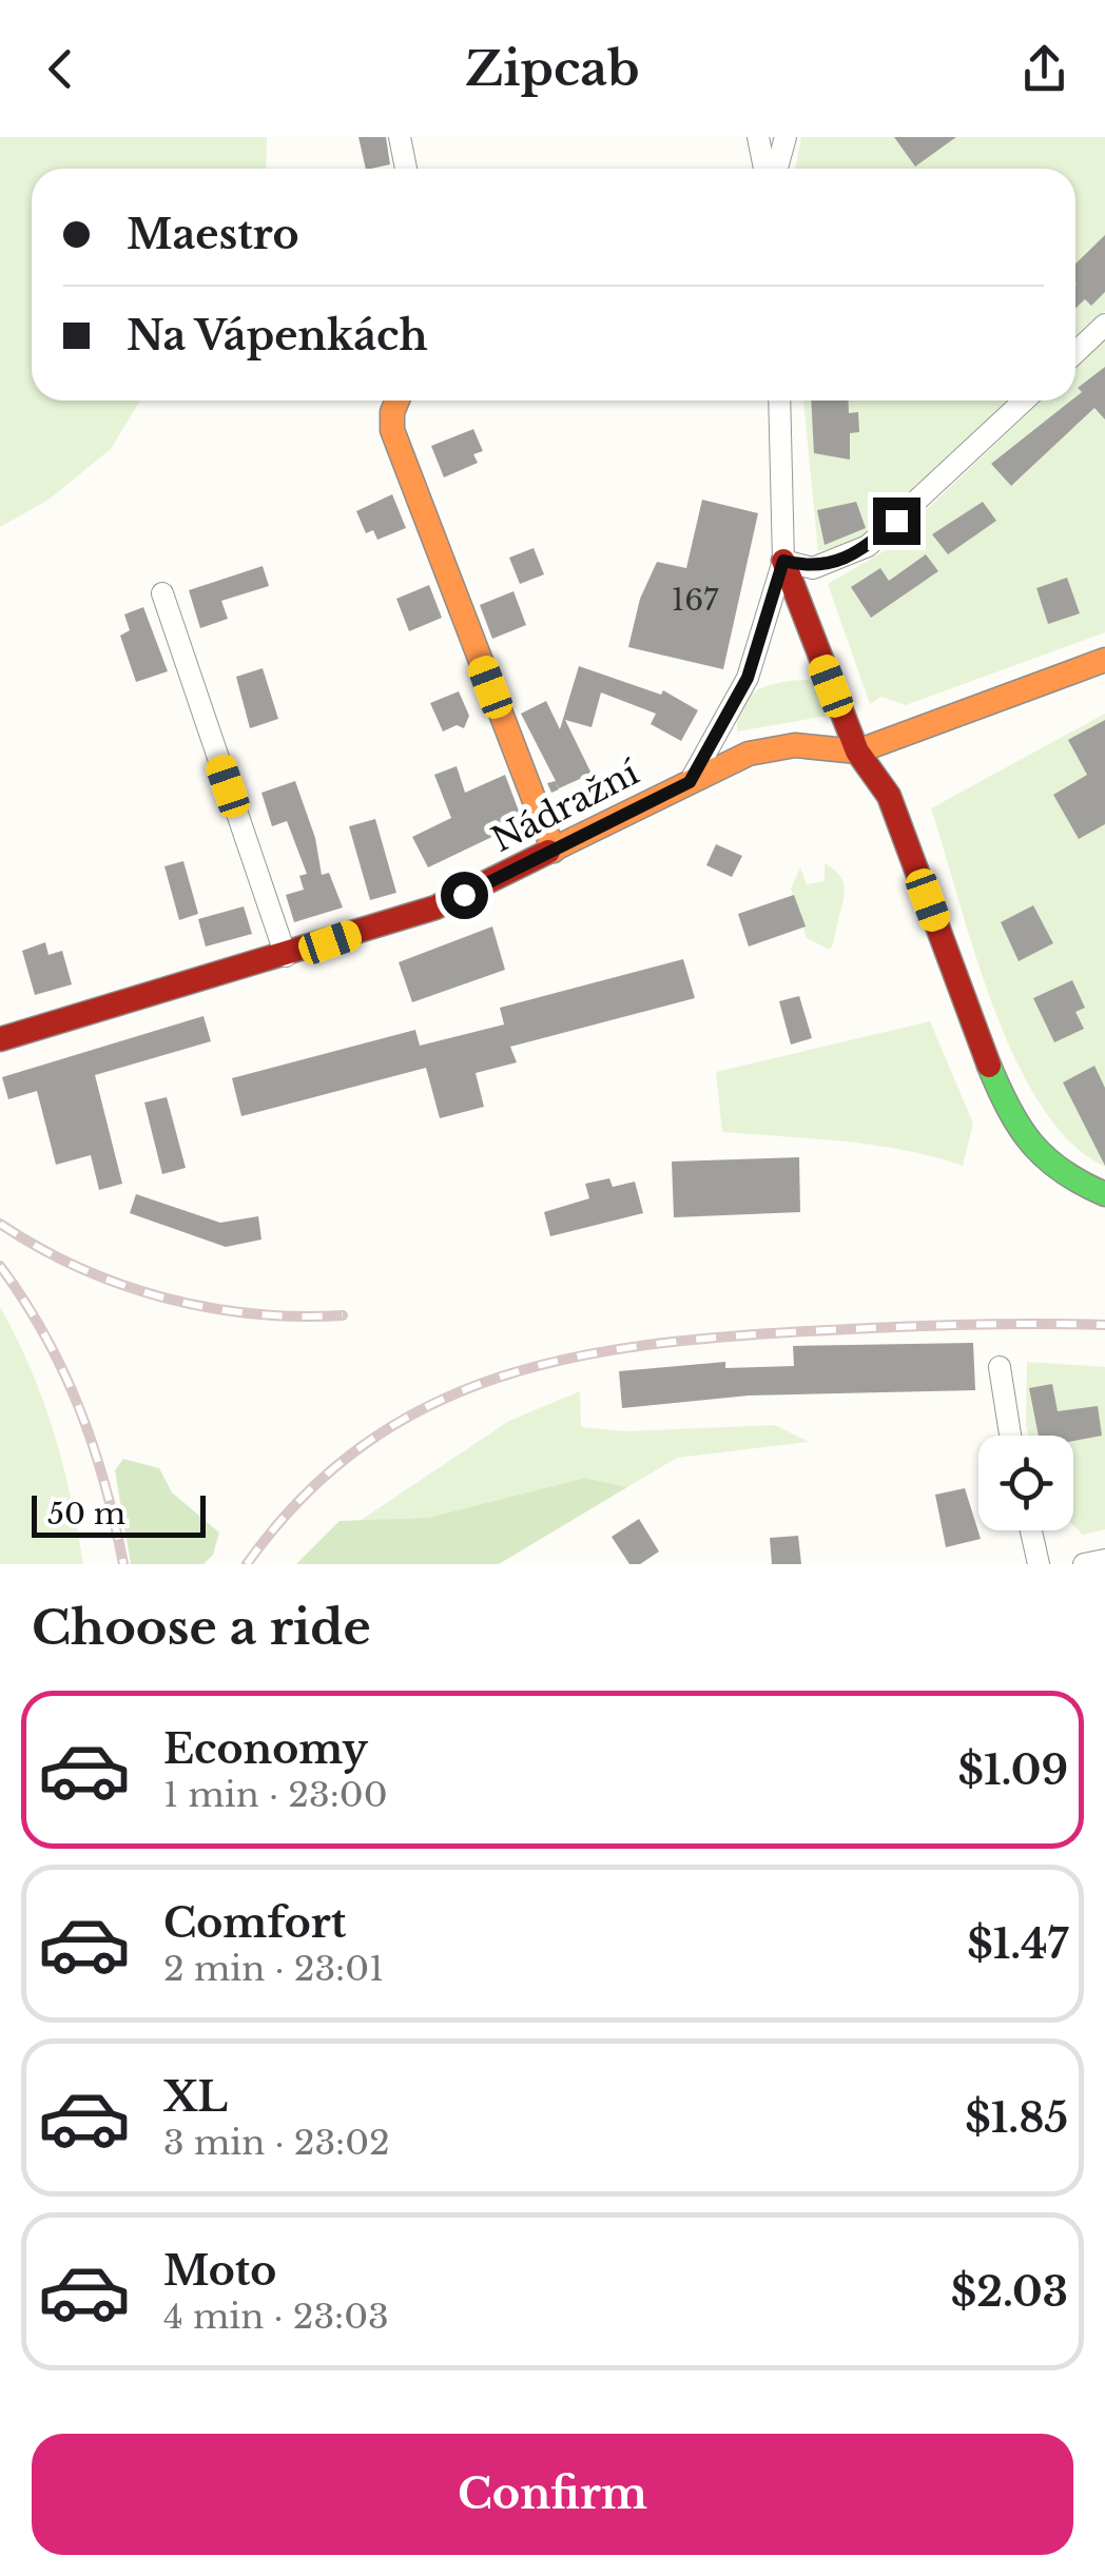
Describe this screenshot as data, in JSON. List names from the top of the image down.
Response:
{
  "streets": {
    "street": ["Nádražní"]
  },
  "house_numbers": ["167"],
  "scale_bar": "50 m",
  "page": {
    "header": "Zipcab",
    "banner": ["Maestro", "Na Vápenkách"],
    "scale": "50 m",
    "heading": "Choose a ride",
    "list": [
      {
        "name": "Economy",
        "note": "1 min · 23:00",
        "value": "$1.09"
      },
      {
        "name": "Comfort",
        "note": "2 min · 23:01",
        "value": "$1.47"
      },
      {
        "name": "XL",
        "note": "3 min · 23:02",
        "value": "$1.85"
      },
      {
        "name": "Moto",
        "note": "4 min · 23:03",
        "value": "$2.03"
      }
    ],
    "buttons": "Confirm"
  }
}
